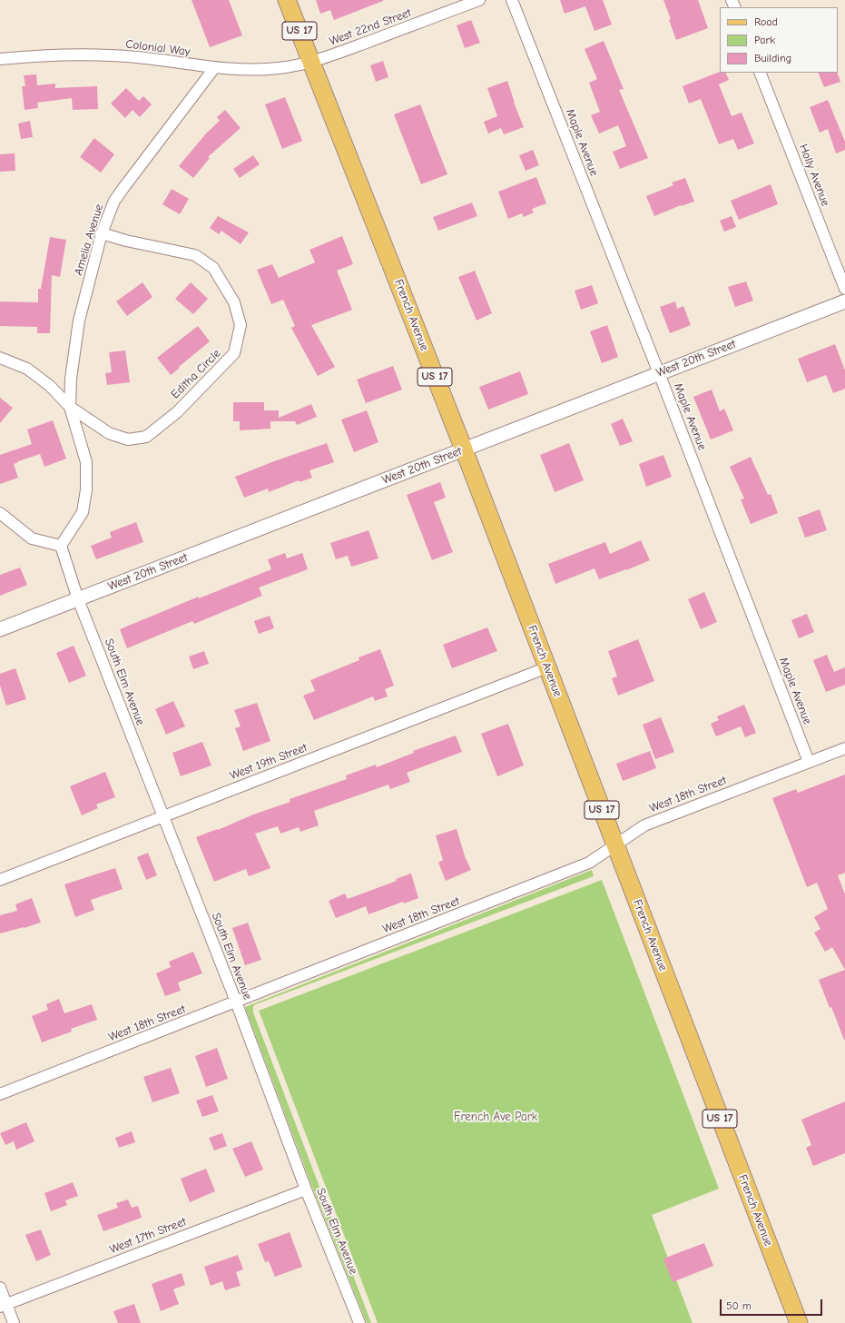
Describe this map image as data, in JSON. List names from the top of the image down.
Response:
{
  "streets": {
    "main road": ["US 17", "French Avenue"],
    "street": [
      "West 22nd Street",
      "Colonial Way",
      "Maple Avenue",
      "Holly Avenue",
      "Amelia Avenue",
      "West 20th Street",
      "Editha Circle",
      "South Elm Avenue",
      "West 19th Street",
      "West 18th Street",
      "West 17th Street"
    ]
  },
  "crossings": [
    ["West 22nd Street", "Colonial Way"],
    ["West 22nd Street", "French Avenue"],
    ["Colonial Way", "Amelia Avenue"],
    ["Colonial Way", "French Avenue"],
    ["Maple Avenue", "West 20th Street"],
    ["Maple Avenue", "West 18th Street"],
    ["Amelia Avenue", "Editha Circle"],
    ["French Avenue", "West 20th Street"],
    ["French Avenue", "West 19th Street"],
    ["French Avenue", "West 18th Street"],
    ["West 20th Street", "South Elm Avenue"],
    ["South Elm Avenue", "West 19th Street"],
    ["South Elm Avenue", "West 18th Street"],
    ["South Elm Avenue", "West 17th Street"]
  ],
  "parks": ["French Ave Park"],
  "legend": ["Road", "Park", "Building"],
  "scale_bar": "50 m"
}
